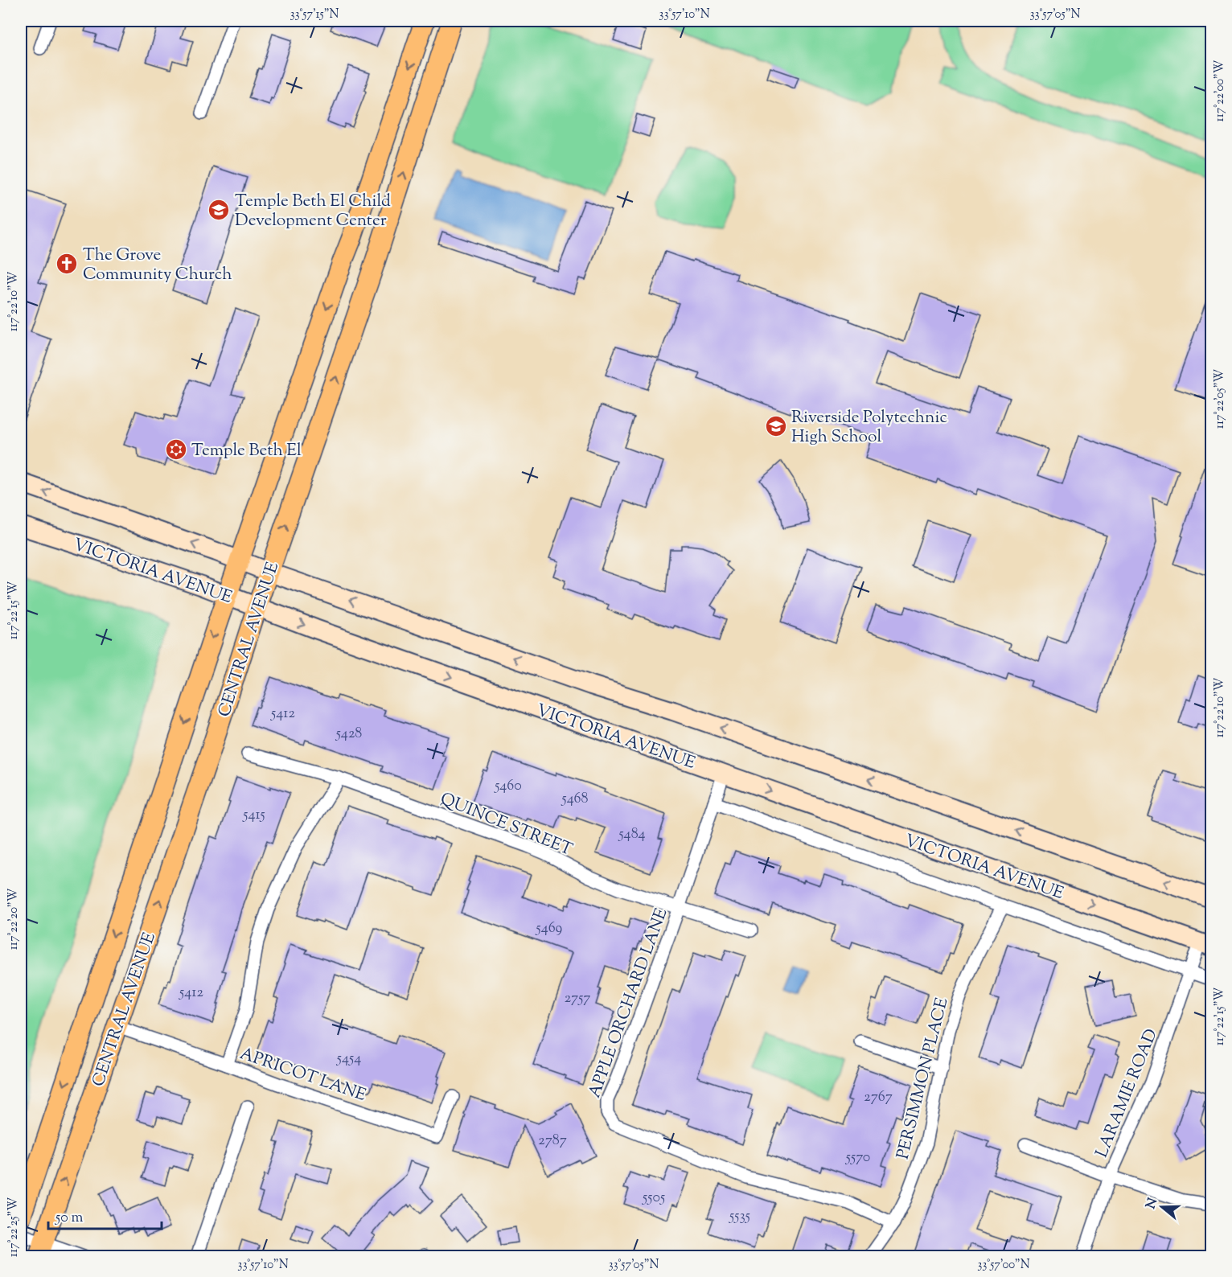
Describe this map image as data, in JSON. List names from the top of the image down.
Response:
{
  "streets": {
    "main road": ["VICTORIA AVENUE", "CENTRAL AVENUE"],
    "street": [
      "QUINCE STREET",
      "APPLE ORCHARD LANE",
      "APRICOT LANE",
      "PERSIMMON PLACE",
      "LARAMIE ROAD"
    ]
  },
  "crossings": [
    ["VICTORIA AVENUE", "CENTRAL AVENUE"],
    ["VICTORIA AVENUE", "APPLE ORCHARD LANE"],
    ["VICTORIA AVENUE", "LARAMIE ROAD"],
    ["CENTRAL AVENUE", "APRICOT LANE"],
    ["QUINCE STREET", "APPLE ORCHARD LANE"],
    ["APPLE ORCHARD LANE", "PERSIMMON PLACE"]
  ],
  "places": {
    "school or university": ["Temple Beth El Child Development Center", "Riverside Polytechnic High School"],
    "church": ["The Grove Community Church"],
    "synagogue": ["Temple Beth El"]
  },
  "house_numbers": [
    "5412",
    "5428",
    "5460",
    "5468",
    "5415",
    "5484",
    "5469",
    "5412",
    "2757",
    "5454",
    "2767",
    "2787",
    "5570",
    "5505",
    "5535"
  ],
  "scale_bar": "50 m",
  "north": "left",
  "coordinates": [
    "33°57'15\"N",
    "33°57'10\"N",
    "33°57'05\"N",
    "117°22'00\"W",
    "117°22'10\"W",
    "117°22'05\"W",
    "117°22'15\"W",
    "117°22'20\"W",
    "117°22'25\"W",
    "33°57'00\"N"
  ]
}
